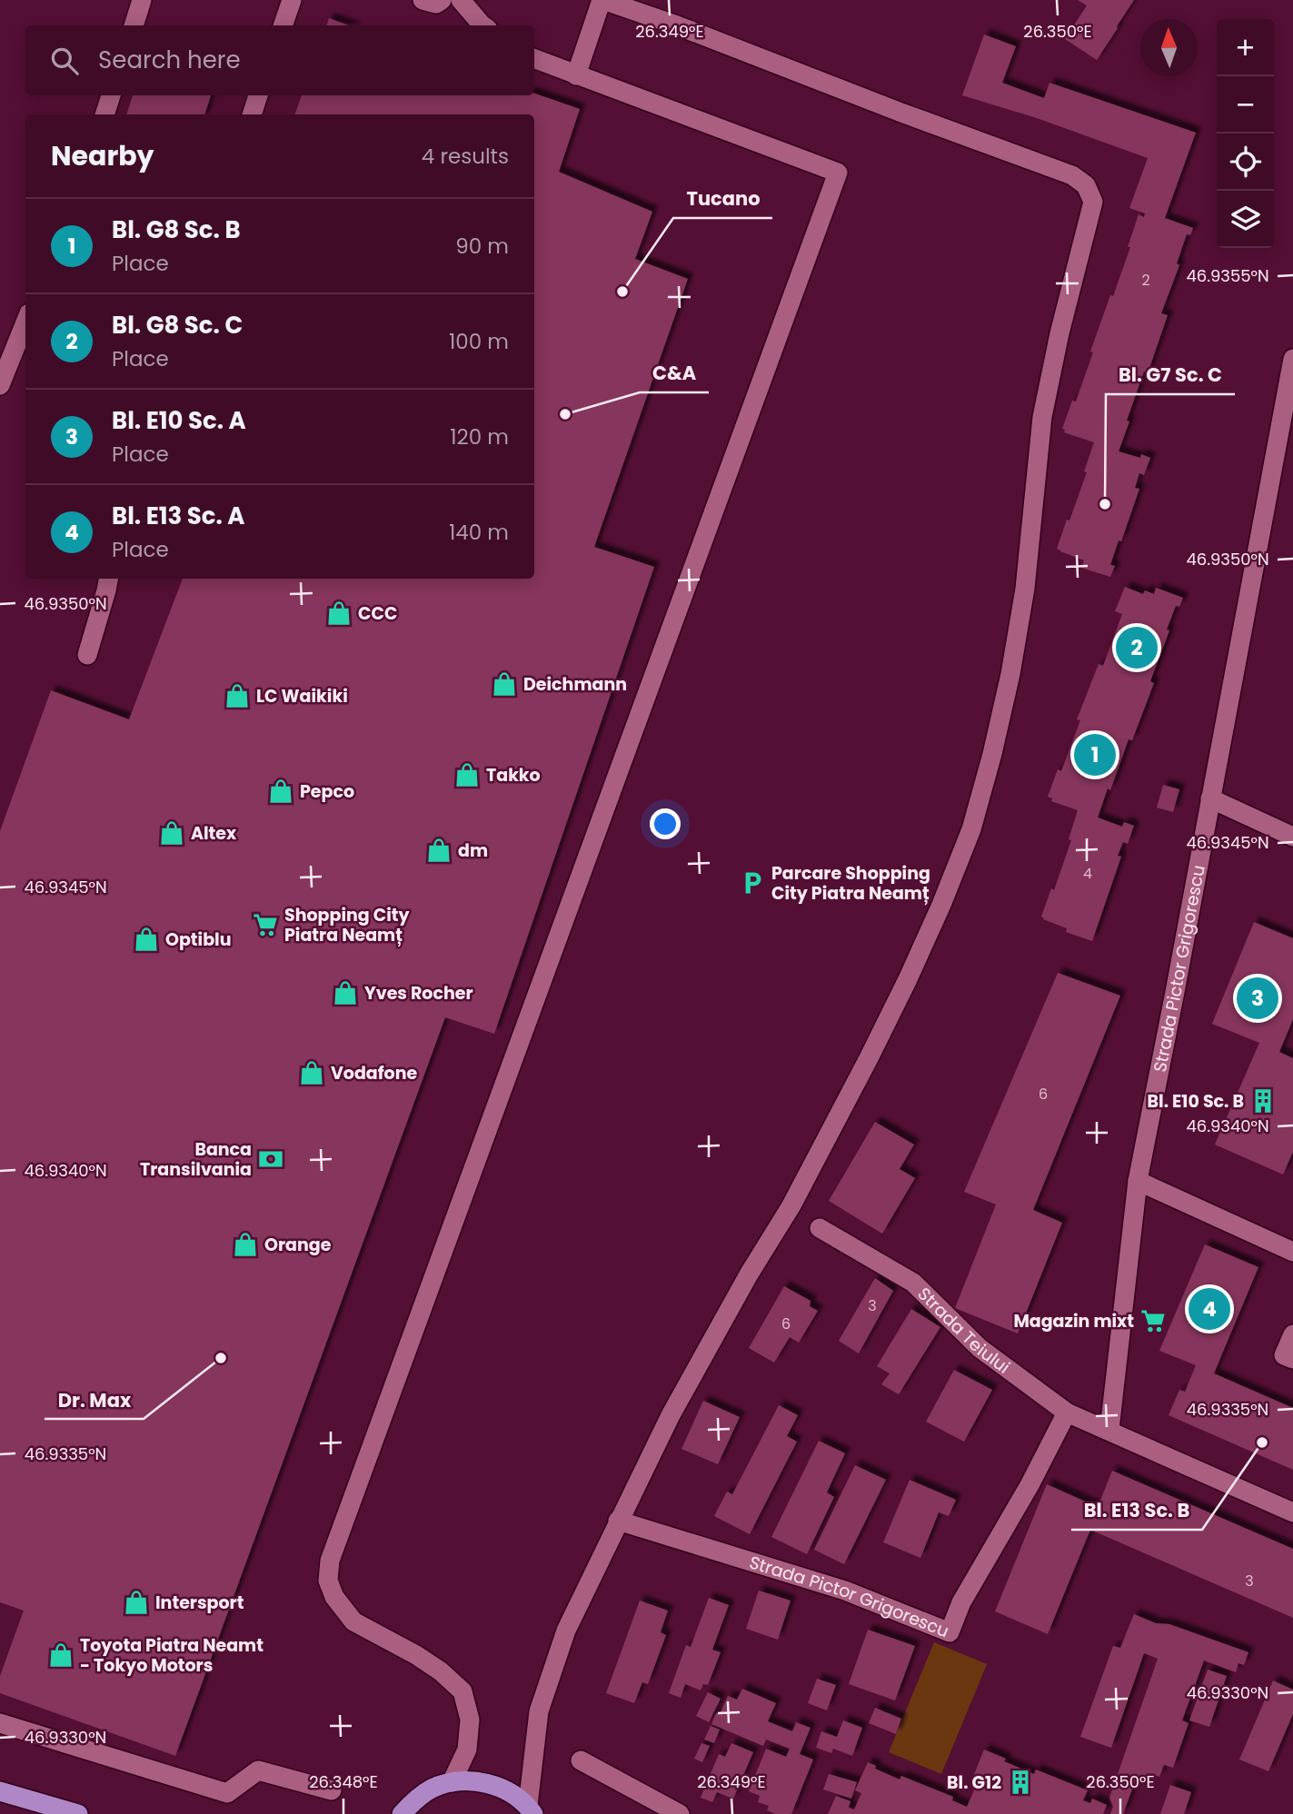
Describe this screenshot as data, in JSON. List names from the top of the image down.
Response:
{
  "streets": {
    "street": ["Strada Pictor Grigorescu", "Strada Teiului"]
  },
  "crossings": [
    ["Strada Pictor Grigorescu", "Strada Teiului"]
  ],
  "places": {
    "other": [
      "Tucano",
      "C&A",
      "Bl. G7 Sc. C",
      "Dr. Max",
      "Bl. E13 Sc. B"
    ],
    "shop": [
      "CCC",
      "Deichmann",
      "LC Waikiki",
      "Takko",
      "Pepco",
      "Altex",
      "dm",
      "Optiblu",
      "Yves Rocher",
      "Vodafone",
      "Orange",
      "Intersport",
      "Toyota Piatra Neamt - Tokyo Motors"
    ],
    "parking": ["Parcare Shopping City Piatra Neamț"],
    "supermarket": ["Shopping City Piatra Neamț", "Magazin mixt"],
    "building": ["Bl. E10 Sc. B", "Bl. G12"],
    "bank": ["Banca Transilvania"]
  },
  "house_numbers": [
    "2",
    "4",
    "6",
    "3",
    "6",
    "3"
  ],
  "north": "top",
  "page": {
    "map_buttons": ["+", "−"],
    "search": "Search here",
    "heading": ["Nearby", "4 results"],
    "list": [
      {
        "mark": "1",
        "name": "Bl. G8 Sc. B",
        "note": "Place",
        "value": "90 m"
      },
      {
        "mark": "2",
        "name": "Bl. G8 Sc. C",
        "note": "Place",
        "value": "100 m"
      },
      {
        "mark": "3",
        "name": "Bl. E10 Sc. A",
        "note": "Place",
        "value": "120 m"
      },
      {
        "mark": "4",
        "name": "Bl. E13 Sc. A",
        "note": "Place",
        "value": "140 m"
      }
    ],
    "pins": [
      "2",
      "1",
      "3",
      "4"
    ]
  },
  "coordinates": [
    "26.349°E",
    "26.350°E",
    "46.9355°N",
    "46.9350°N",
    "46.9345°N",
    "46.9340°N",
    "46.9335°N",
    "46.9330°N",
    "26.348°E"
  ]
}
